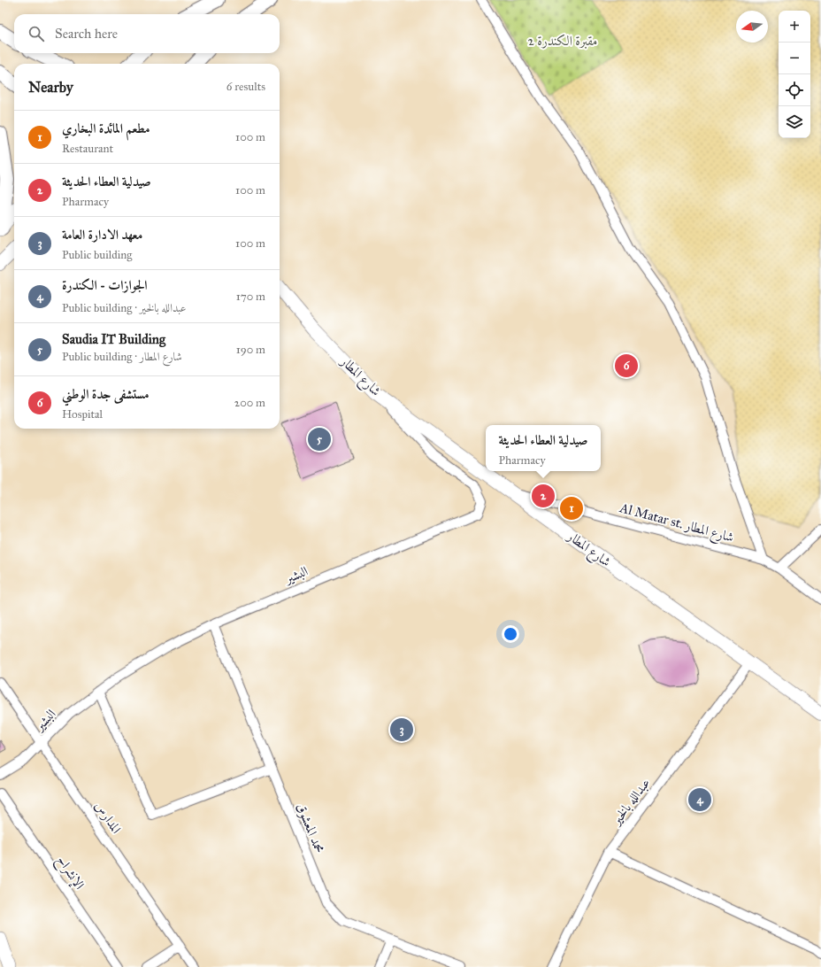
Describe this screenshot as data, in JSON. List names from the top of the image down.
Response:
{
  "streets": {
    "main road": ["شارع المطار"],
    "street": [
      "Al Matar st. شارع المطار",
      "البشير",
      "عبدالله بالخير",
      "المدارس",
      "محمد المعشوق",
      "الإنشراح"
    ]
  },
  "crossings": [
    ["شارع المطار", "Al Matar st. شارع المطار"],
    ["شارع المطار", "البشير"],
    ["شارع المطار", "عبدالله بالخير"],
    ["البشير", "المدارس"],
    ["البشير", "محمد المعشوق"]
  ],
  "parks": ["مقبرة الكندرة 2"],
  "north": "left",
  "page": {
    "map_buttons": ["+", "−"],
    "search": "Search here",
    "heading": ["Nearby", "6 results"],
    "list": [
      {
        "mark": "1",
        "name": "مطعم المائدة البخاري",
        "note": "Restaurant",
        "value": "100 m"
      },
      {
        "mark": "2",
        "name": "صيدلية العطاء الحديثة",
        "note": "Pharmacy",
        "value": "100 m"
      },
      {
        "mark": "3",
        "name": "معهد الادارة العامة",
        "note": "Public building",
        "value": "100 m"
      },
      {
        "mark": "4",
        "name": "الجوازات - الكندرة",
        "note": "Public building · عبدالله بالخير",
        "value": "170 m"
      },
      {
        "mark": "5",
        "name": "Saudia IT Building",
        "note": "Public building · شارع المطار",
        "value": "190 m"
      },
      {
        "mark": "6",
        "name": "مستشفى جدة الوطني",
        "note": "Hospital",
        "value": "200 m"
      }
    ],
    "pins": [
      "6",
      "5",
      "2",
      "1",
      "3",
      "4"
    ],
    "popup": ["صيدلية العطاء الحديثة", "Pharmacy"]
  }
}
